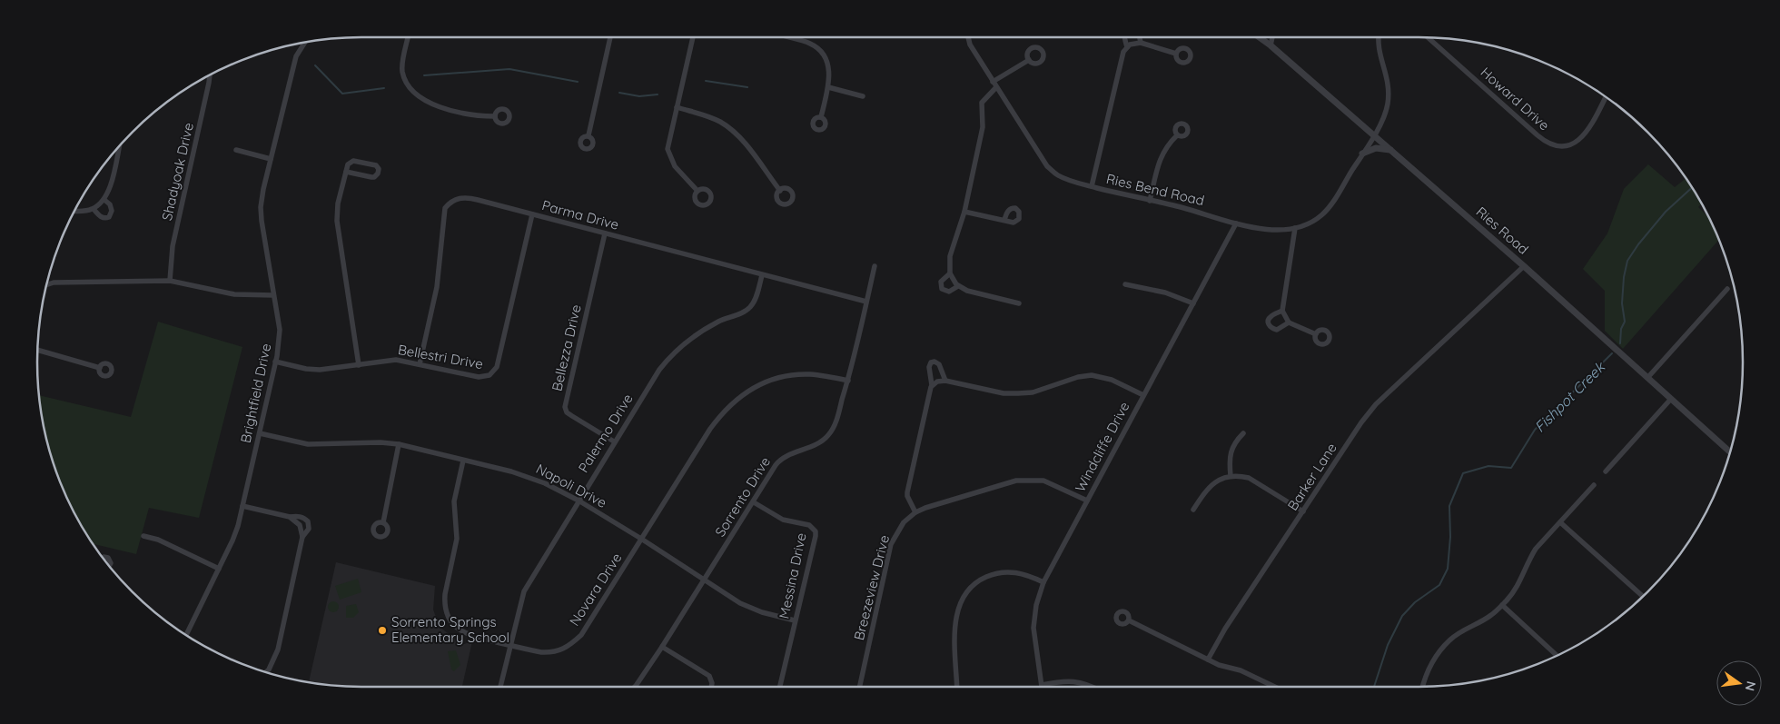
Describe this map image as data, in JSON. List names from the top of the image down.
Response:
{
  "streets": {
    "street": [
      "Howard Drive",
      "Shadyoak Drive",
      "Ries Bend Road",
      "Parma Drive",
      "Ries Road",
      "Bellezza Drive",
      "Bellestri Drive",
      "Brightfield Drive",
      "Palermo Drive",
      "Windcliffe Drive",
      "Barker Lane",
      "Napoli Drive",
      "Sorrento Drive",
      "Messina Drive",
      "Breezeview Drive",
      "Novara Drive"
    ]
  },
  "crossings": [
    ["Ries Bend Road", "Ries Road"],
    ["Ries Bend Road", "Windcliffe Drive"],
    ["Parma Drive", "Bellezza Drive"],
    ["Parma Drive", "Bellestri Drive"],
    ["Parma Drive", "Palermo Drive"],
    ["Parma Drive", "Sorrento Drive"],
    ["Ries Road", "Barker Lane"],
    ["Bellezza Drive", "Palermo Drive"],
    ["Bellestri Drive", "Brightfield Drive"],
    ["Brightfield Drive", "Napoli Drive"],
    ["Palermo Drive", "Napoli Drive"],
    ["Palermo Drive", "Novara Drive"],
    ["Windcliffe Drive", "Breezeview Drive"],
    ["Napoli Drive", "Sorrento Drive"],
    ["Napoli Drive", "Messina Drive"],
    ["Napoli Drive", "Novara Drive"],
    ["Sorrento Drive", "Messina Drive"],
    ["Sorrento Drive", "Novara Drive"]
  ],
  "water": ["Fishpot Creek"],
  "places": ["Sorrento Springs Elementary School"],
  "north": "right"
}
